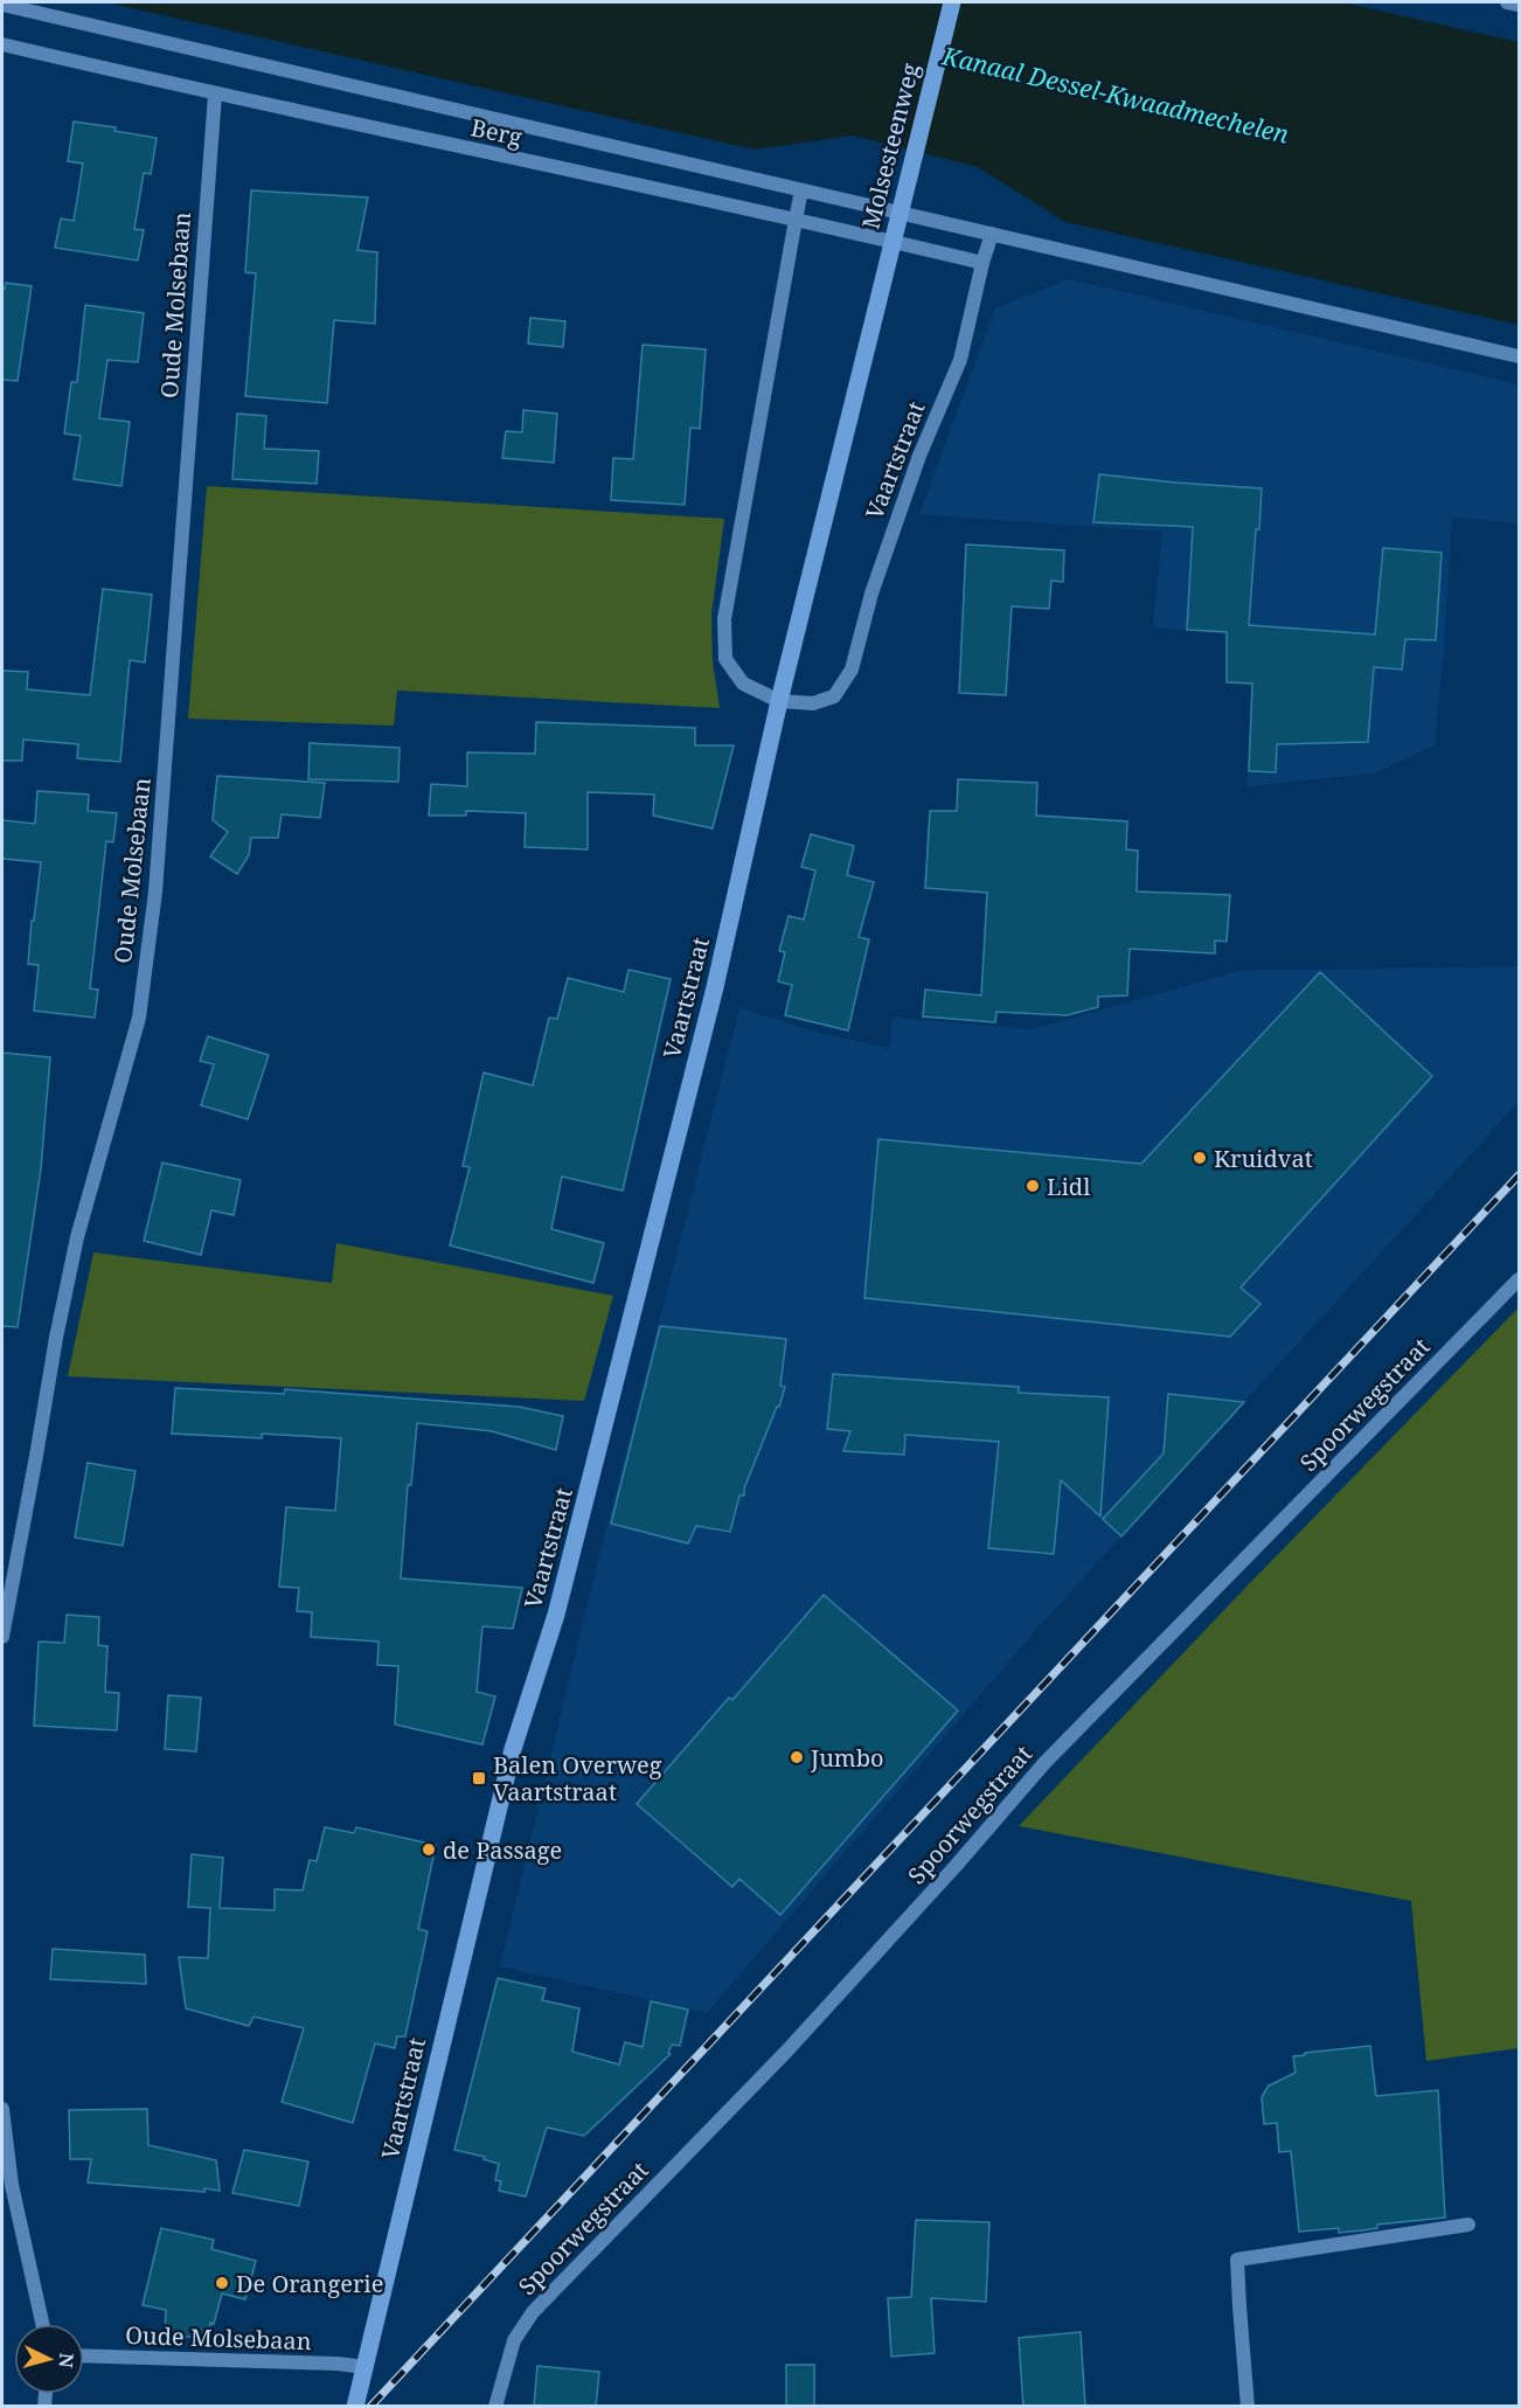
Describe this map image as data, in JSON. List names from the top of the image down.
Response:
{
  "streets": {
    "main road": ["Molsesteenweg", "Vaartstraat"],
    "street": ["Berg", "Oude Molsebaan", "Spoorwegstraat"]
  },
  "crossings": [
    ["Berg", "Oude Molsebaan"],
    ["Berg", "Vaartstraat"],
    ["Molsesteenweg", "Vaartstraat"],
    ["Oude Molsebaan", "Vaartstraat"]
  ],
  "water": ["Kanaal Dessel-Kwaadmechelen"],
  "places": {
    "other": [
      "Kruidvat",
      "Lidl",
      "Jumbo",
      "de Passage",
      "De Orangerie"
    ],
    "transit": ["Balen Overweg Vaartstraat"]
  },
  "north": "right"
}
